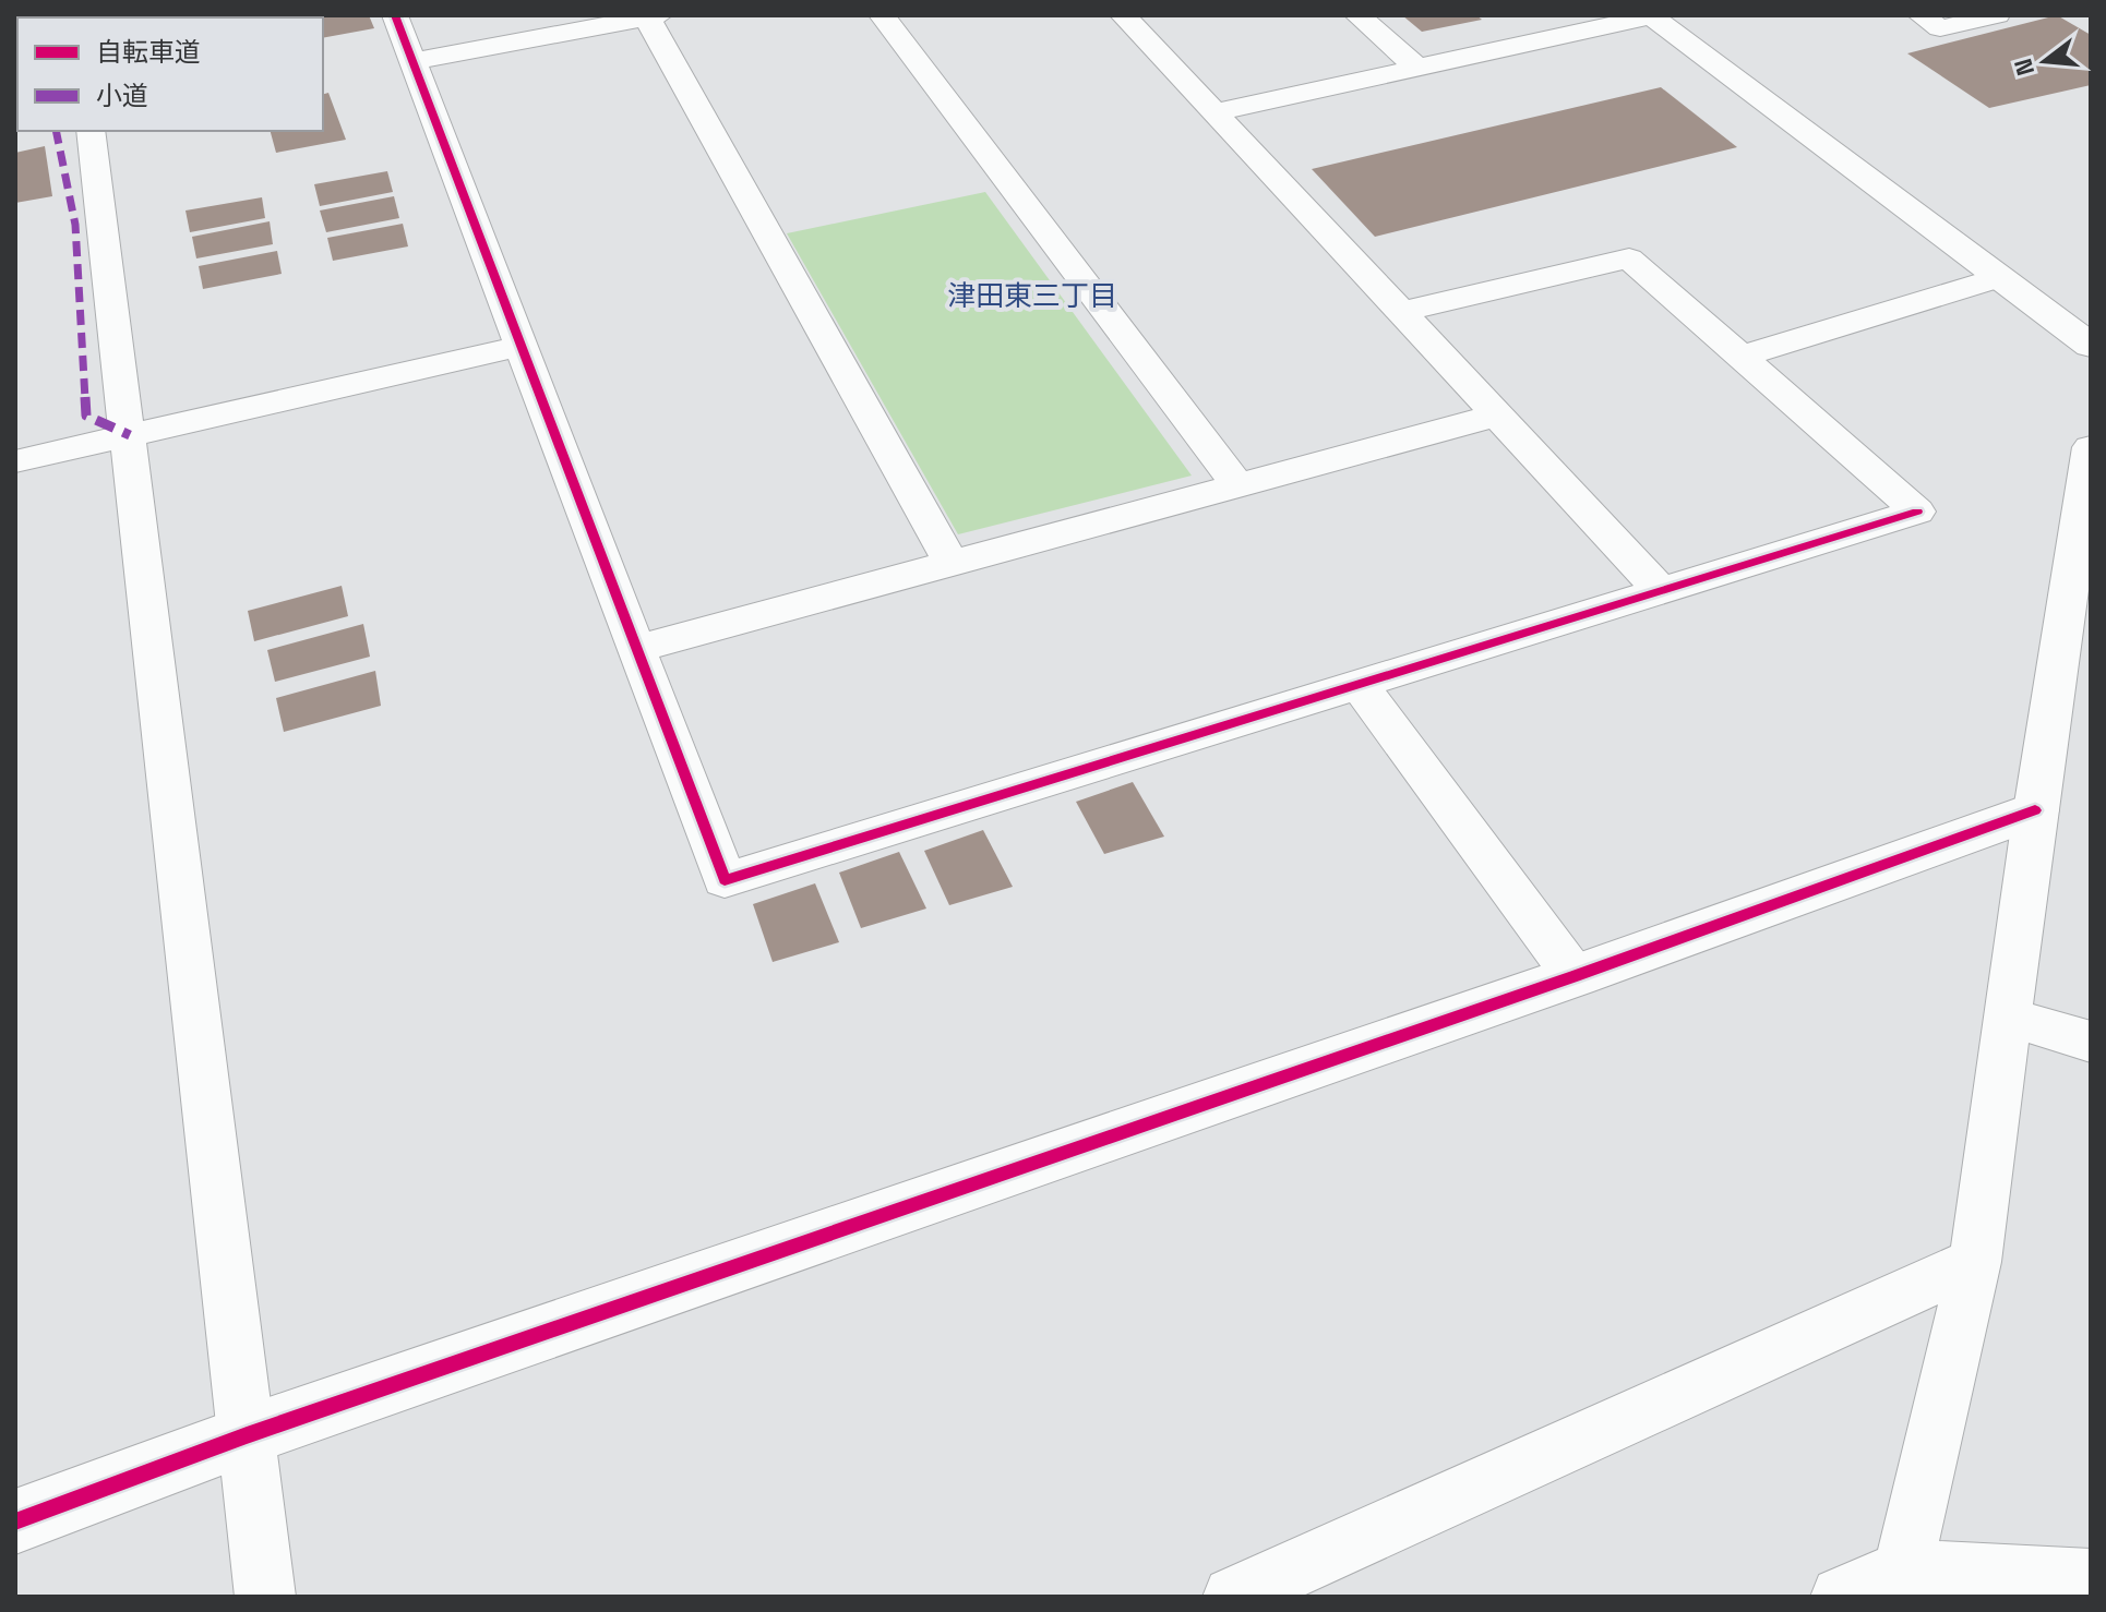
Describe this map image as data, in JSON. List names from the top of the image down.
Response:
{
  "districts": ["津田東三丁目"],
  "legend": ["自転車道", "小道"],
  "north": "left"
}
